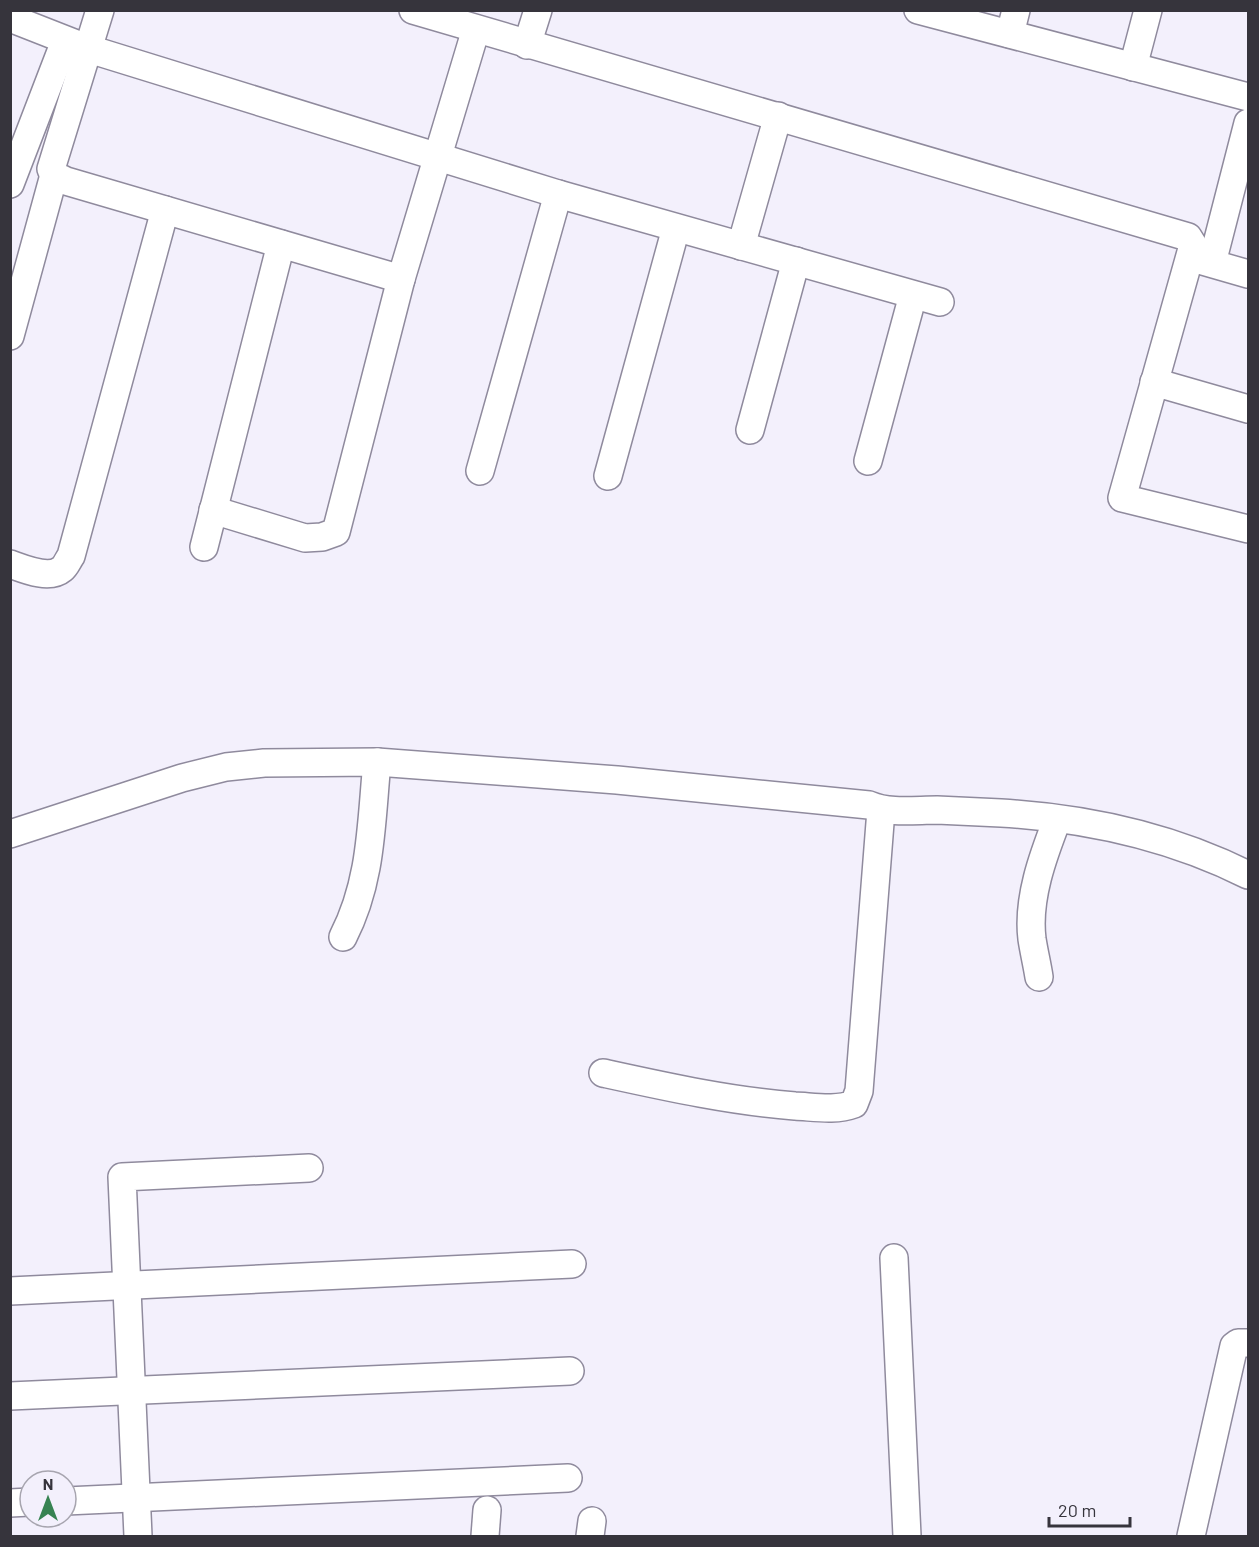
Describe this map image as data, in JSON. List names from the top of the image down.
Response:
{
  "scale_bar": "20 m",
  "north": "top"
}
